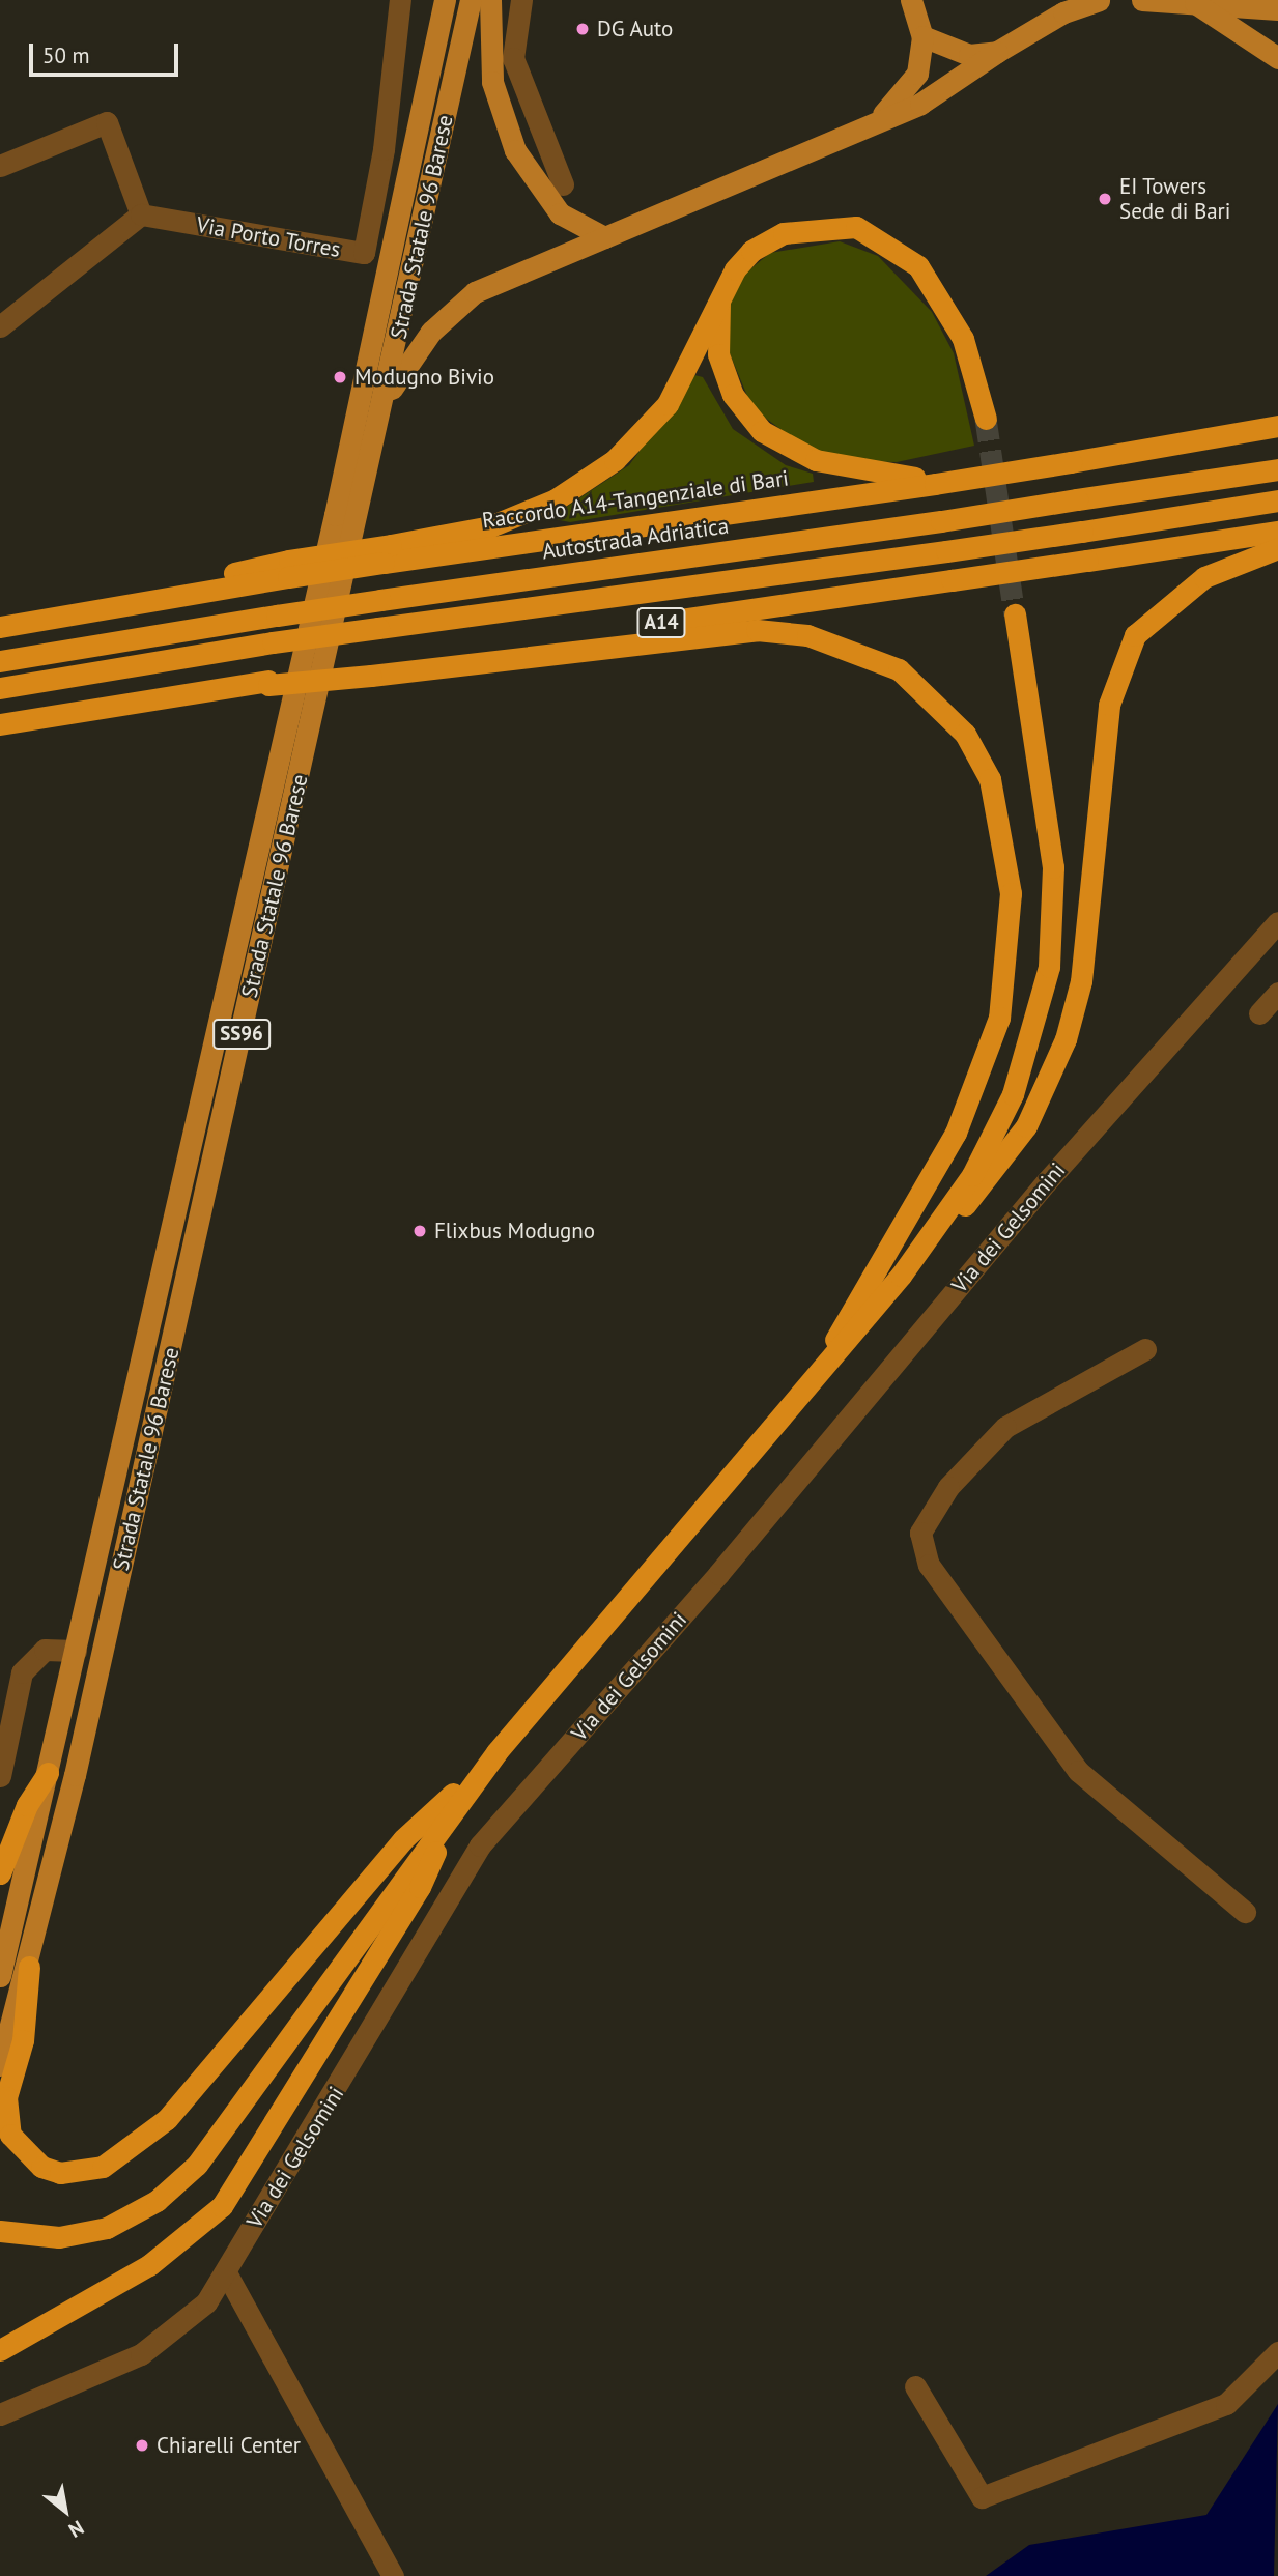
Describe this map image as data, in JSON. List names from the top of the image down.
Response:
{
  "streets": {
    "highway": ["Raccordo A14-Tangenziale di Bari", "Autostrada Adriatica", "A14"],
    "main road": ["Strada Statale 96 Barese", "SS96"],
    "street": ["Via Porto Torres", "Via dei Gelsomini"]
  },
  "places": [
    "DG Auto",
    "EI Towers Sede di Bari",
    "Modugno Bivio",
    "Flixbus Modugno",
    "Chiarelli Center"
  ],
  "scale_bar": "50 m",
  "north": "bottom right"
}
